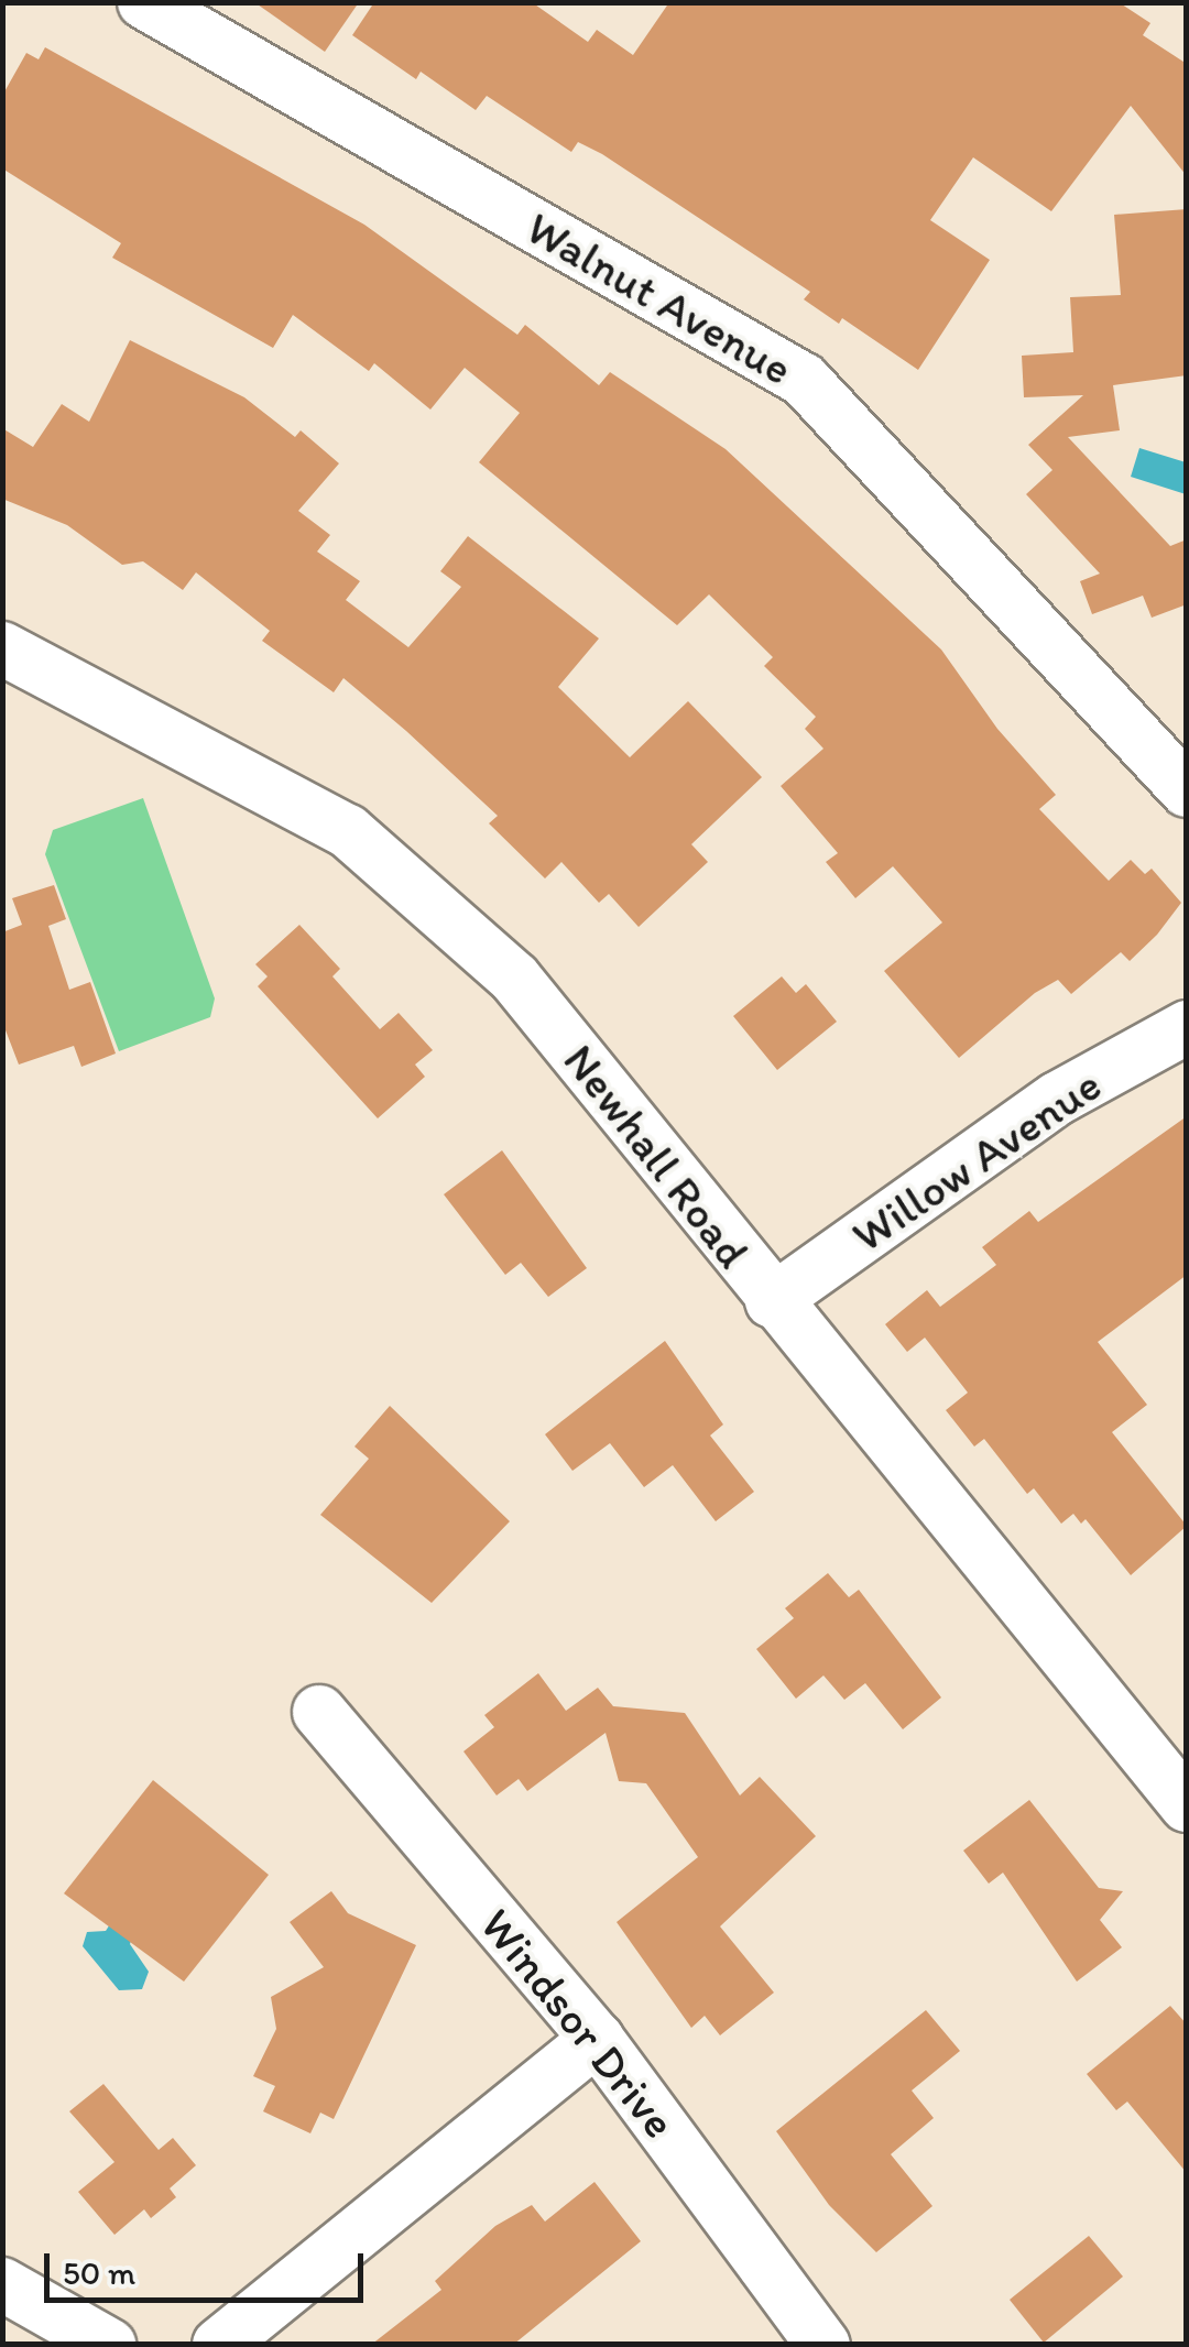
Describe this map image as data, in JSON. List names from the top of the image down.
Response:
{
  "streets": {
    "street": [
      "Walnut Avenue",
      "Newhall Road",
      "Willow Avenue",
      "Windsor Drive"
    ]
  },
  "crossings": [
    ["Newhall Road", "Willow Avenue"]
  ],
  "scale_bar": "50 m"
}
